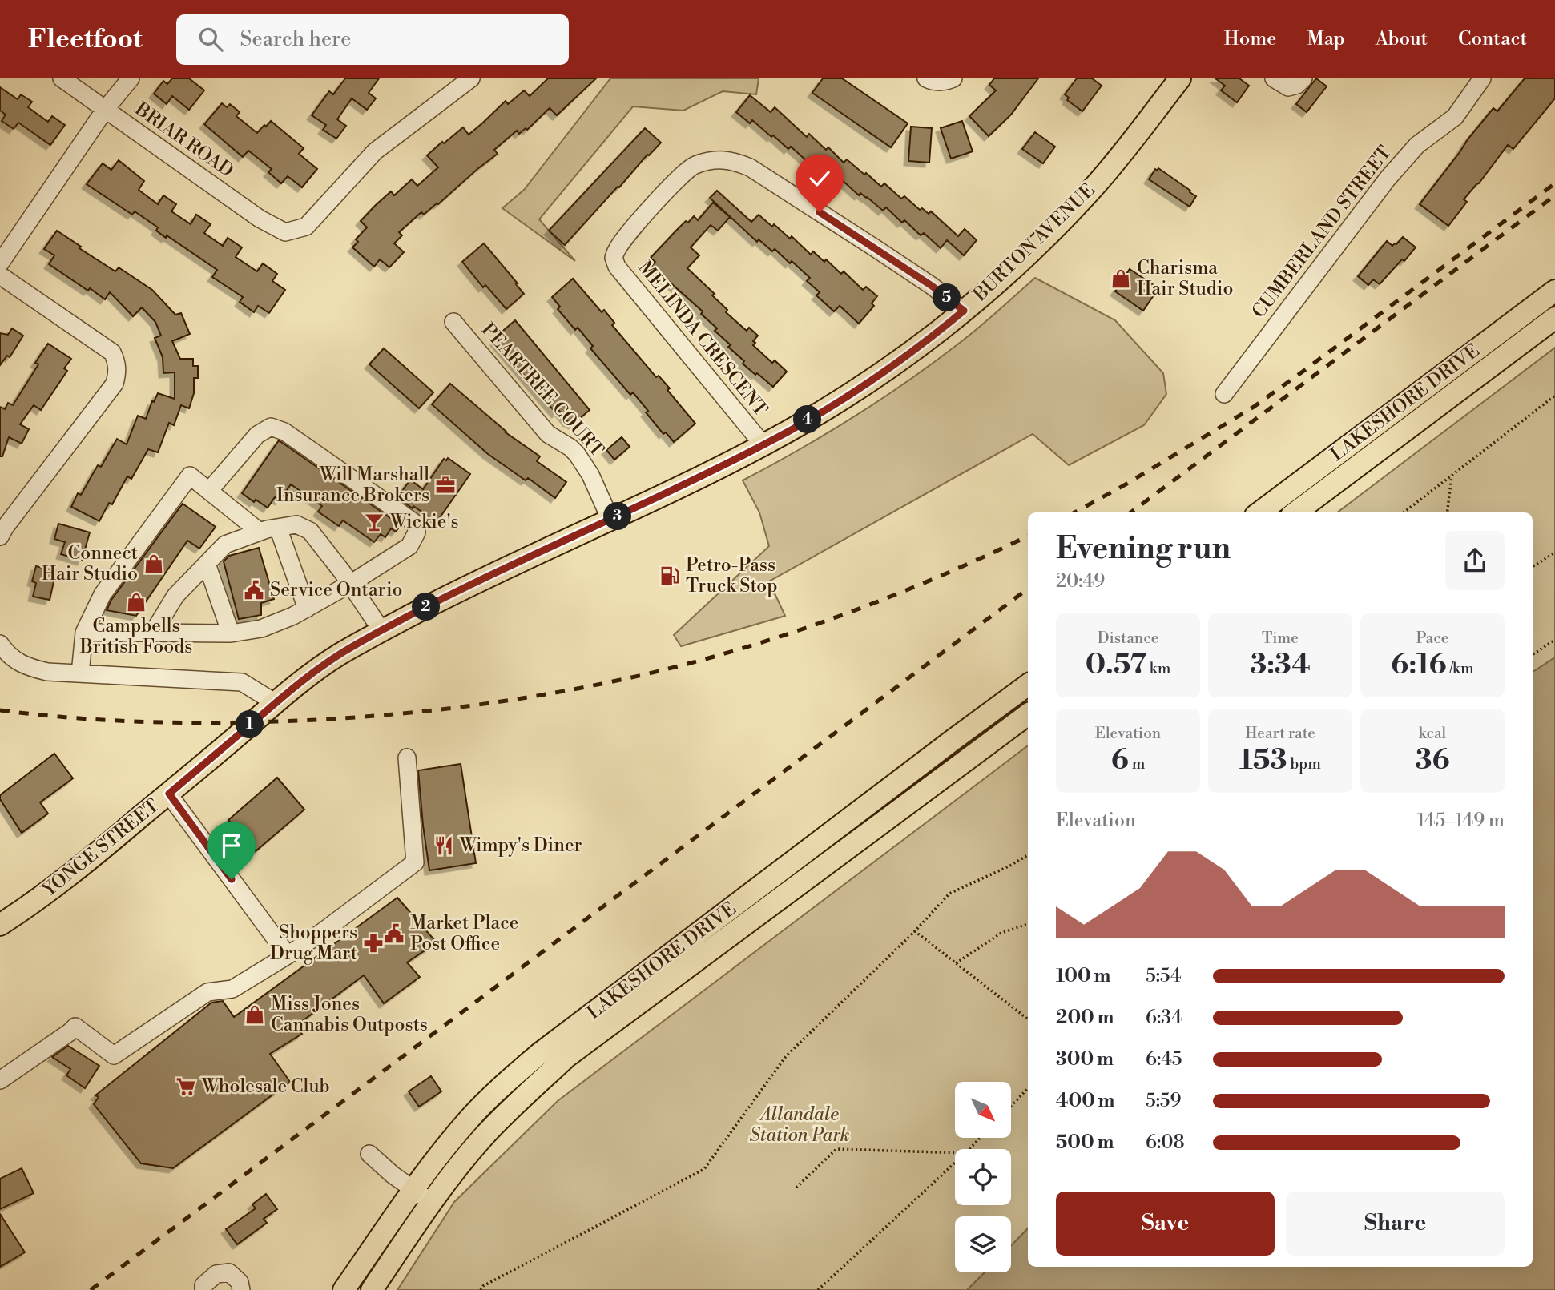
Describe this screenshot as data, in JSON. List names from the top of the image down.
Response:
{
  "streets": {
    "main road": ["BURTON AVENUE", "LAKESHORE DRIVE", "YONGE STREET"],
    "street": [
      "BRIAR ROAD",
      "CUMBERLAND STREET",
      "MELINDA CRESCENT",
      "PEARTREE COURT"
    ]
  },
  "crossings": [
    ["BURTON AVENUE", "MELINDA CRESCENT"],
    ["BURTON AVENUE", "PEARTREE COURT"],
    ["BURTON AVENUE", "YONGE STREET"]
  ],
  "parks": ["Allandale Station Park"],
  "places": {
    "shop": [
      "Charisma Hair Studio",
      "Connect Hair Studio",
      "Campbells British Foods",
      "Miss Jones Cannabis Outposts"
    ],
    "office": ["Will Marshall Insurance Brokers"],
    "bar": ["Wickie's"],
    "fuel station": ["Petro-Pass Truck Stop"],
    "public building": ["Service Ontario", "Market Place Post Office"],
    "restaurant": ["Wimpy's Diner"],
    "pharmacy": ["Shoppers Drug Mart"],
    "supermarket": ["Wholesale Club"]
  },
  "north": "bottom right",
  "page": {
    "header": "Fleetfoot",
    "search": "Search here",
    "nav": [
      "Home",
      "Map",
      "About",
      "Contact"
    ],
    "pins": [
      "5",
      "4",
      "3",
      "2",
      "1"
    ],
    "heading": ["Evening run", "20:49"],
    "stats": [
      ["Distance", "0.57 km"],
      ["Time", "3:34"],
      ["Pace", "6:16 /km"],
      ["Elevation", "6 m"],
      ["Heart rate", "153 bpm"],
      ["kcal", "36"]
    ],
    "chart": ["Elevation", "145–149 m"],
    "list": [
      {
        "name": "100 m",
        "note": "5:54"
      },
      {
        "name": "200 m",
        "note": "6:34"
      },
      {
        "name": "300 m",
        "note": "6:45"
      },
      {
        "name": "400 m",
        "note": "5:59"
      },
      {
        "name": "500 m",
        "note": "6:08"
      }
    ],
    "buttons": ["Save", "Share"]
  }
}
